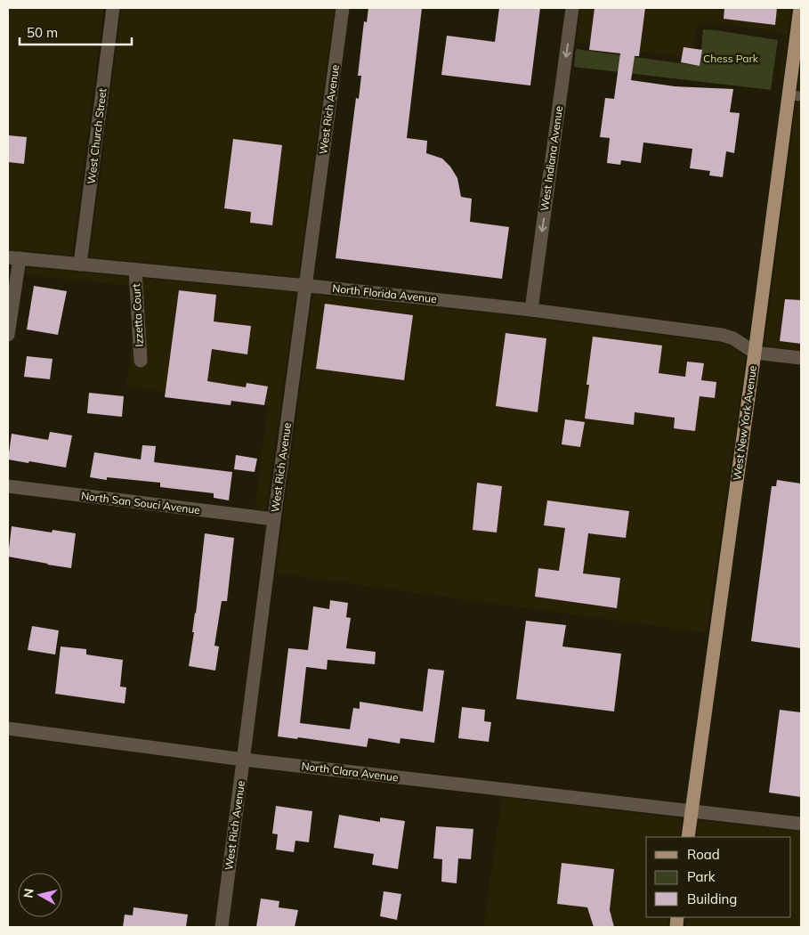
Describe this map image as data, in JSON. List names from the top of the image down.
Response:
{
  "streets": {
    "main road": ["West New York Avenue"],
    "street": [
      "West Rich Avenue",
      "West Church Street",
      "West Indiana Avenue",
      "North Florida Avenue",
      "Izzetta Court",
      "North San Souci Avenue",
      "North Clara Avenue"
    ]
  },
  "crossings": [
    ["West Rich Avenue", "North Florida Avenue"],
    ["West Rich Avenue", "North San Souci Avenue"],
    ["West Rich Avenue", "North Clara Avenue"],
    ["West Church Street", "North Florida Avenue"],
    ["West Indiana Avenue", "North Florida Avenue"],
    ["North Florida Avenue", "Izzetta Court"],
    ["North Florida Avenue", "West New York Avenue"],
    ["West New York Avenue", "North Clara Avenue"]
  ],
  "one_way": ["West Indiana Avenue"],
  "parks": ["Chess Park"],
  "legend": ["Road", "Park", "Building"],
  "scale_bar": "50 m",
  "north": "left"
}
